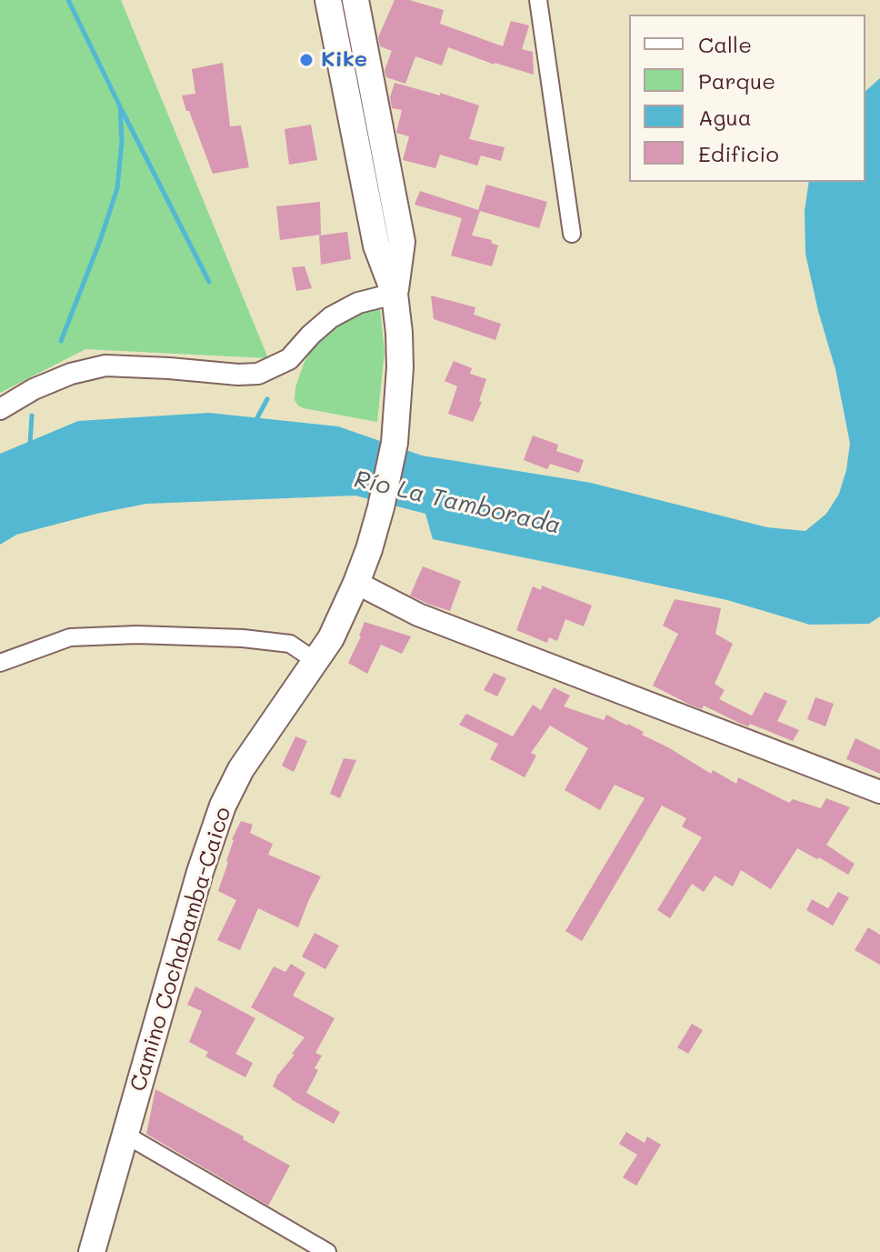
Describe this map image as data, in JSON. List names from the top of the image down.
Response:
{
  "streets": {
    "main road": ["Camino Cochabamba-Caico"]
  },
  "water": ["Río La Tamborada"],
  "places": ["Kike"],
  "legend": [
    "Calle",
    "Parque",
    "Agua",
    "Edificio"
  ]
}
